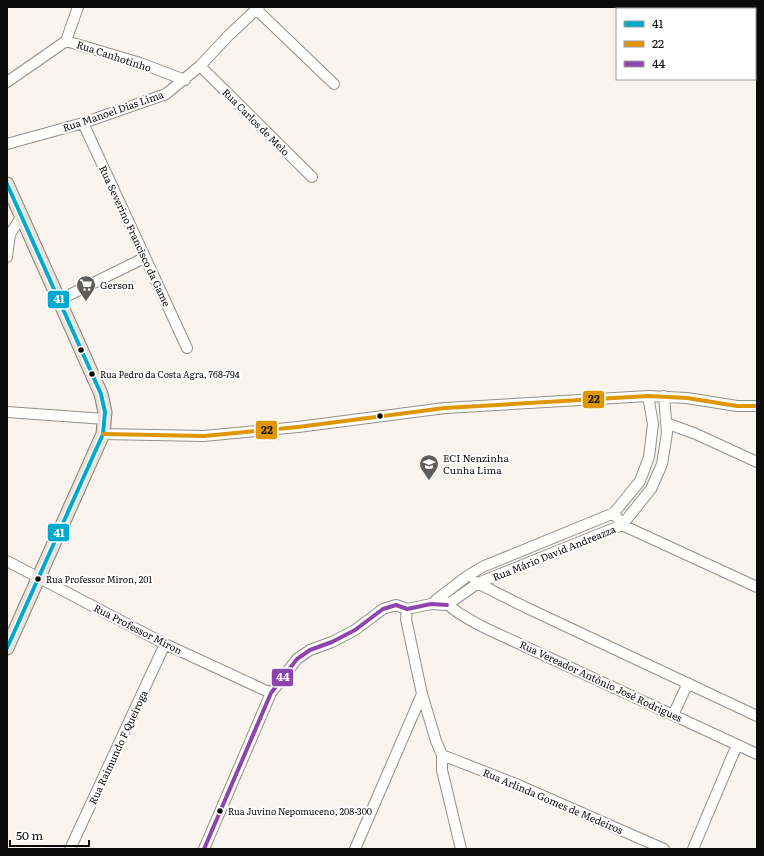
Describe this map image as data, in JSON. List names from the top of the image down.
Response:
{
  "streets": {
    "street": [
      "Rua Canhotinho",
      "Rua Manoel Dias Lima",
      "Rua Carlos de Melo",
      "Rua Severino Francisco da Game",
      "Rua Mário David Andreazza",
      "Rua Professor Miron",
      "Rua Vereador Antônio José Rodrigues",
      "Rua Raimundo F Queiroga",
      "Rua Arlinda Gomes de Medeiros"
    ]
  },
  "crossings": [
    ["Rua Canhotinho", "Rua Manoel Dias Lima"],
    ["Rua Manoel Dias Lima", "Rua Carlos de Melo"],
    ["Rua Manoel Dias Lima", "Rua Severino Francisco da Game"],
    ["Rua Mário David Andreazza", "Rua Vereador Antônio José Rodrigues"],
    ["Rua Professor Miron", "Rua Raimundo F Queiroga"]
  ],
  "places": {
    "supermarket": ["Gerson"],
    "other": ["Rua Pedro da Costa Agra, 768-794", "Rua Professor Miron, 201", "Rua Juvino Nepomuceno, 208-300"],
    "school or university": ["ECI Nenzinha Cunha Lima"]
  },
  "lines": ["transit line 41", "transit line 22", "transit line 44"],
  "legend": ["41", "22", "44"],
  "scale_bar": "50 m"
}
